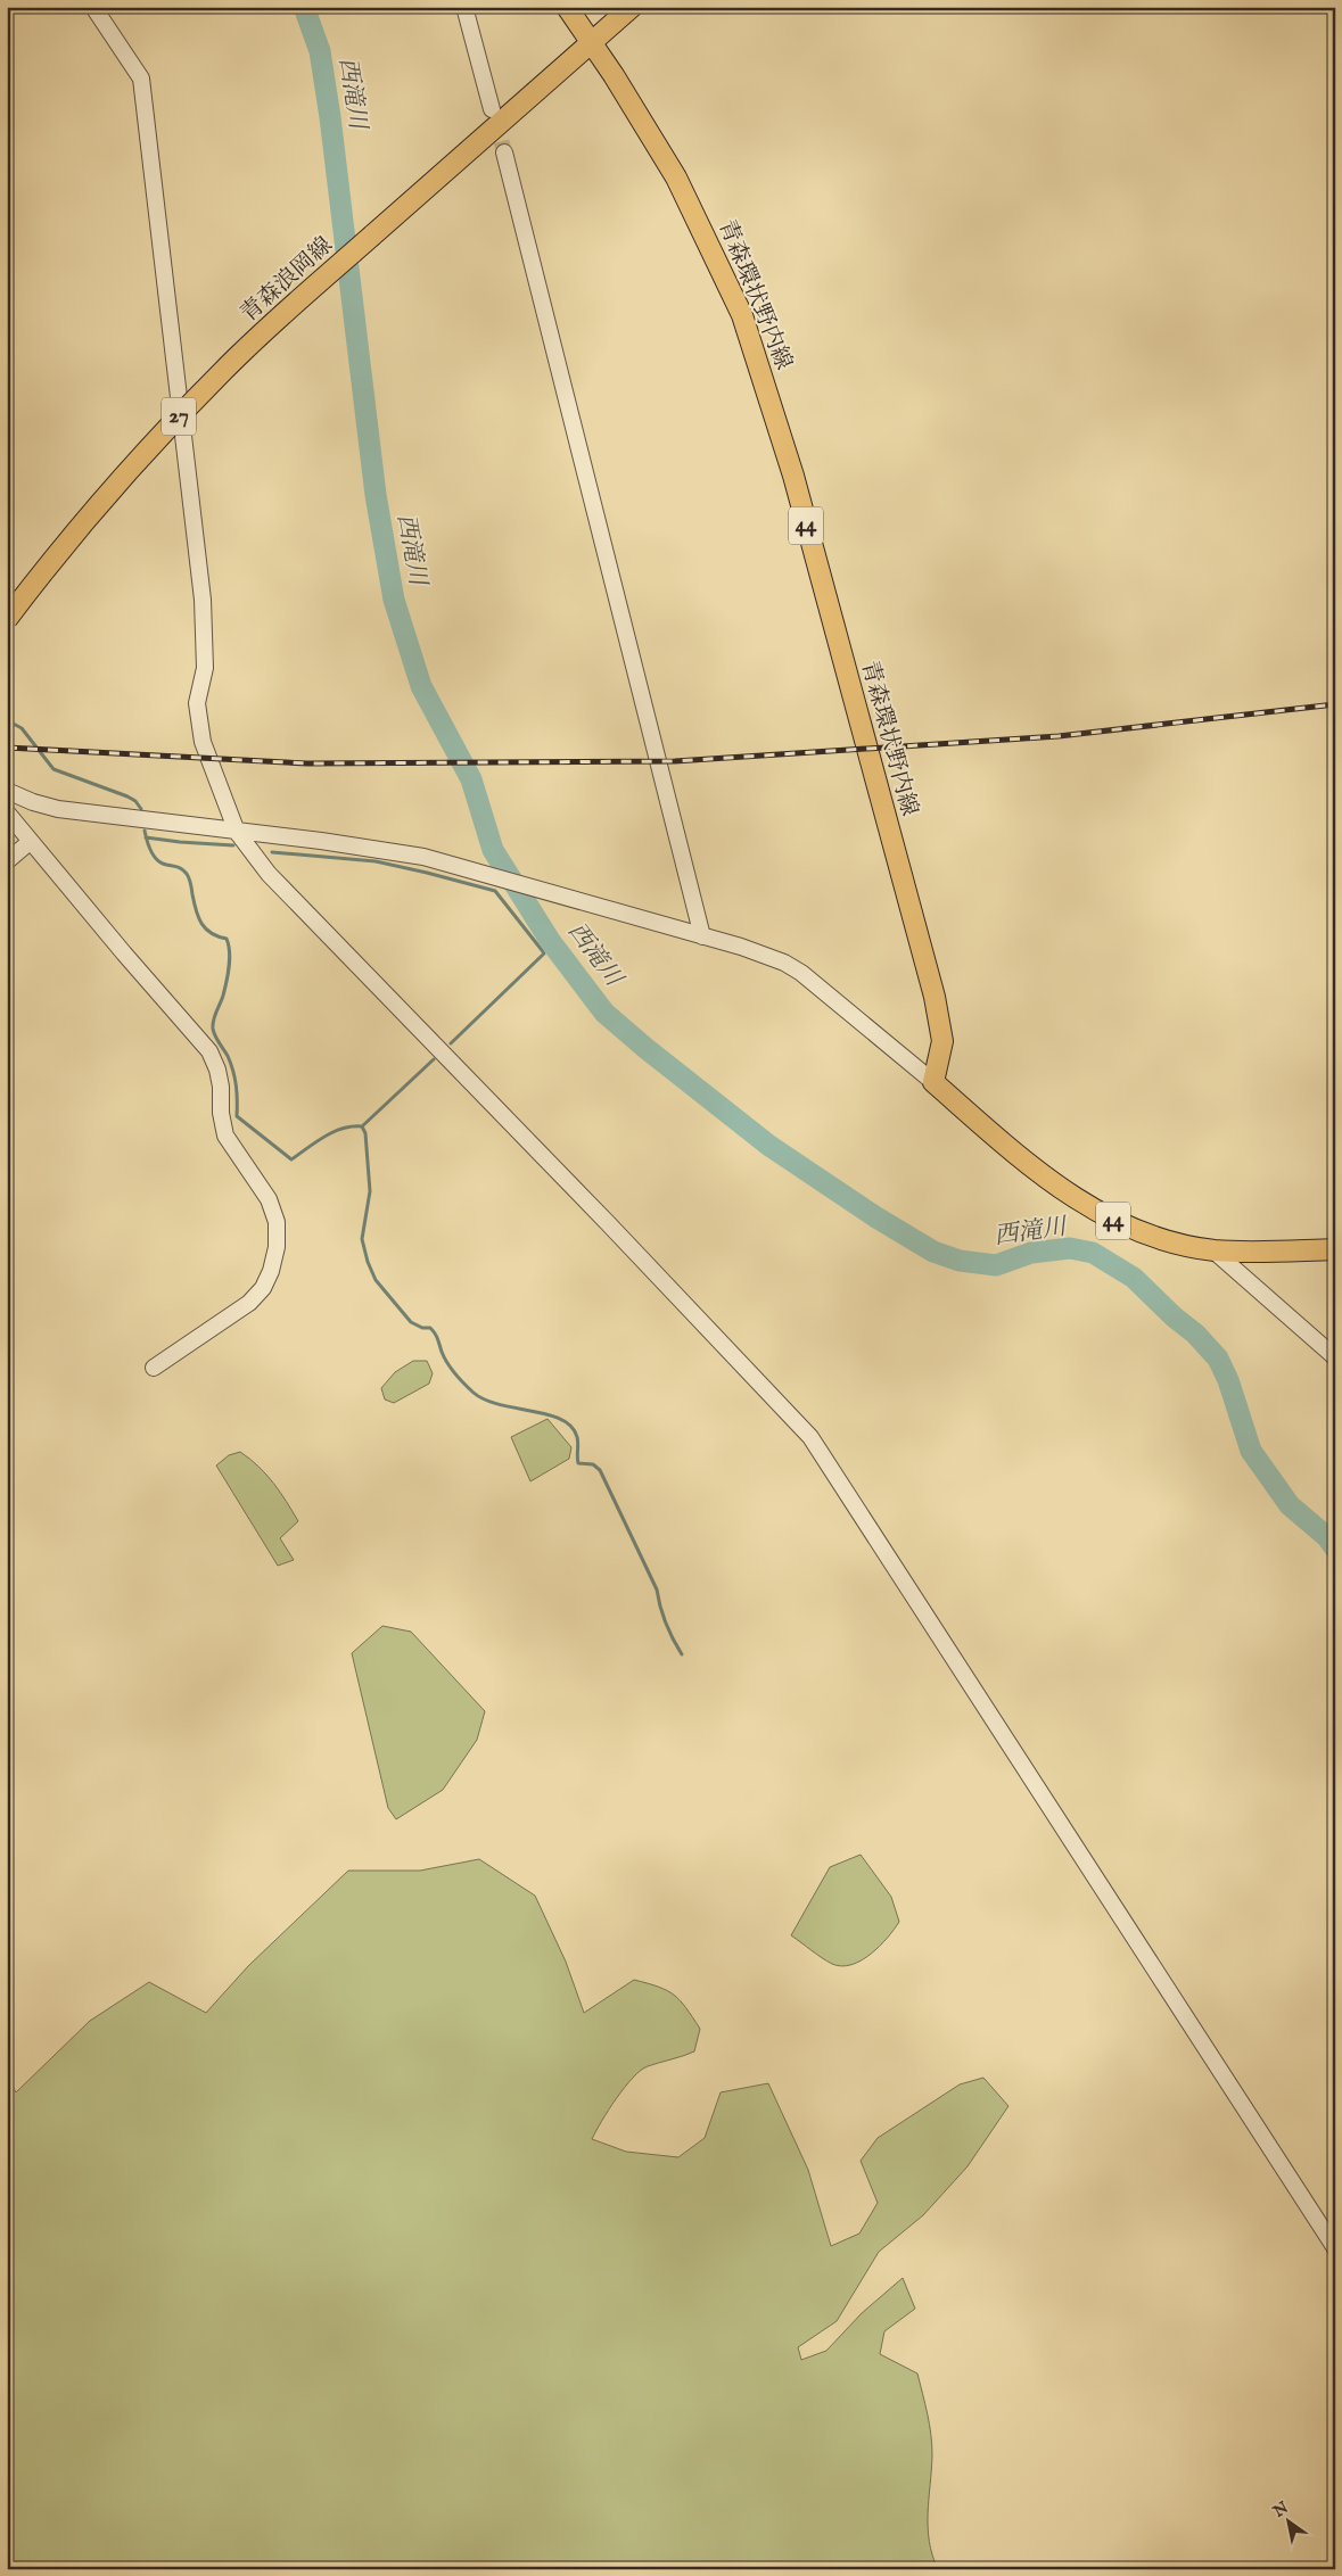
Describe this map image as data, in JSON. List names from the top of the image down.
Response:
{
  "streets": {
    "main road": [
      "青森浪岡線",
      "青森環状野内線",
      "27",
      "44"
    ]
  },
  "crossings": [
    ["青森浪岡線", "青森環状野内線"],
    ["青森環状野内線", "44"]
  ],
  "water": ["西滝川"],
  "north": "top left"
}
